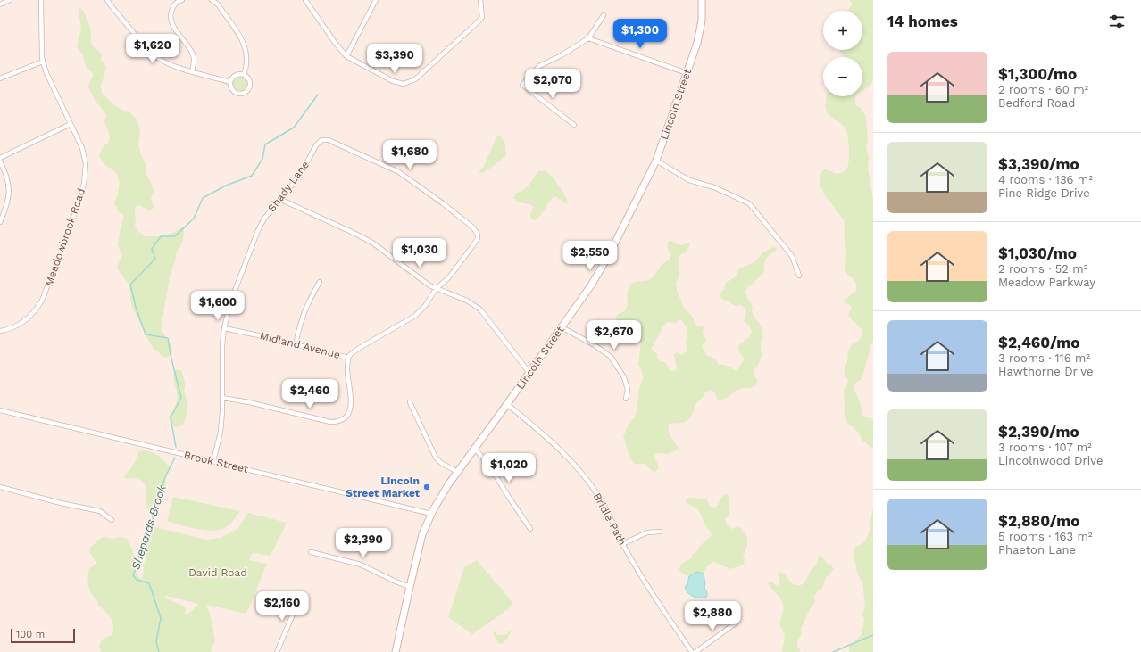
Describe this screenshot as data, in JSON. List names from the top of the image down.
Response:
{
  "streets": {
    "main road": ["Lincoln Street"],
    "street": [
      "Shady Lane",
      "Meadowbrook Road",
      "Midland Avenue",
      "Brook Street",
      "Bridle Path"
    ]
  },
  "crossings": [
    ["Lincoln Street", "Brook Street"],
    ["Lincoln Street", "Bridle Path"],
    ["Shady Lane", "Midland Avenue"],
    ["Shady Lane", "Brook Street"]
  ],
  "water": ["Shepards Brook"],
  "parks": ["David Road"],
  "places": ["Lincoln Street Market"],
  "scale_bar": "100 m",
  "page": {
    "heading": "14 homes",
    "map_buttons": ["+", "−"],
    "price": [
      "$1,300",
      "$1,620",
      "$3,390",
      "$2,070",
      "$1,680",
      "$1,030",
      "$2,550",
      "$1,600",
      "$2,670",
      "$2,460",
      "$1,020",
      "$2,390",
      "$2,160",
      "$2,880"
    ],
    "list": [
      {
        "name": "$1,300/mo",
        "note": "2 rooms · 60 m² · Bedford Road"
      },
      {
        "name": "$3,390/mo",
        "note": "4 rooms · 136 m² · Pine Ridge Drive"
      },
      {
        "name": "$1,030/mo",
        "note": "2 rooms · 52 m² · Meadow Parkway"
      },
      {
        "name": "$2,460/mo",
        "note": "3 rooms · 116 m² · Hawthorne Drive"
      },
      {
        "name": "$2,390/mo",
        "note": "3 rooms · 107 m² · Lincolnwood Drive"
      },
      {
        "name": "$2,880/mo",
        "note": "5 rooms · 163 m² · Phaeton Lane"
      }
    ],
    "scale": "100 m"
  }
}
